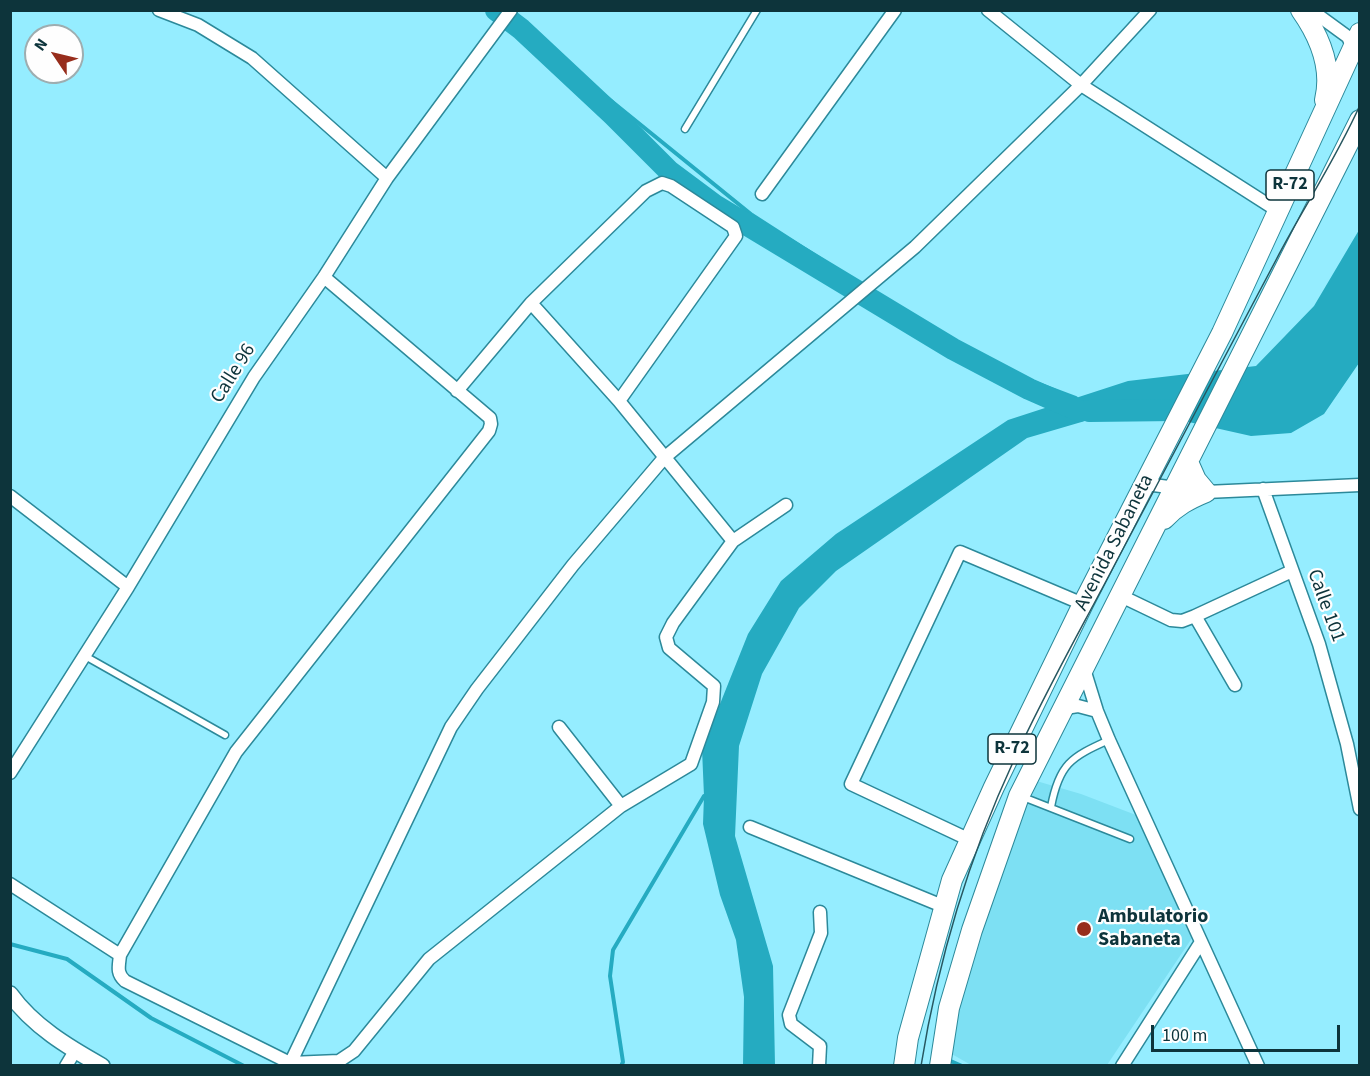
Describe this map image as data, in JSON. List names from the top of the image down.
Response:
{
  "streets": {
    "main road": ["R-72", "Avenida Sabaneta"],
    "street": ["Calle 96", "Calle 101"]
  },
  "places": ["Ambulatorio Sabaneta"],
  "scale_bar": "100 m",
  "north": "top left"
}
